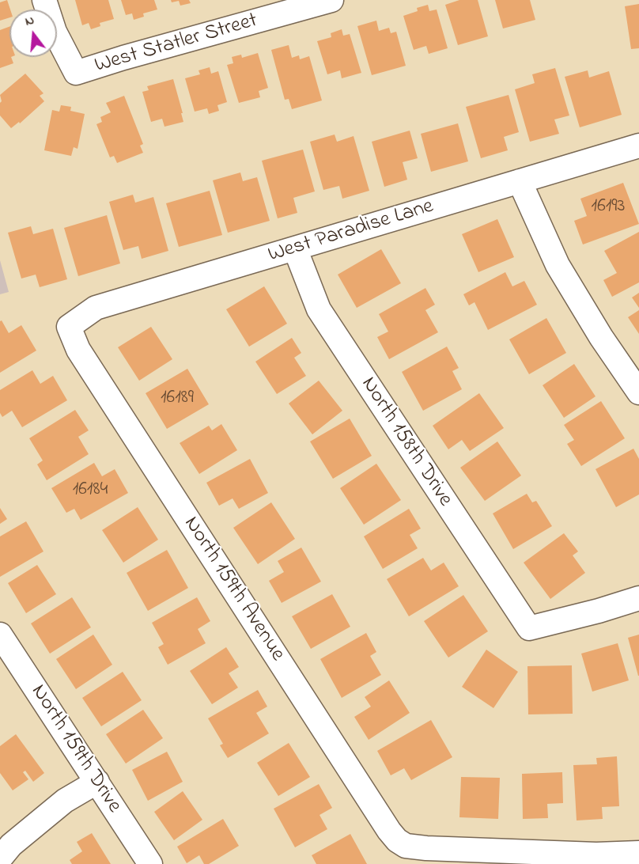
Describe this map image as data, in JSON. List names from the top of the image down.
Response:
{
  "streets": {
    "street": [
      "West Statler Street",
      "West Paradise Lane",
      "North 158th Drive",
      "North 159th Avenue",
      "North 159th Drive"
    ]
  },
  "crossings": [
    ["West Paradise Lane", "North 158th Drive"],
    ["West Paradise Lane", "North 159th Avenue"]
  ],
  "house_numbers": ["16193", "16189", "16184"],
  "north": "top"
}
